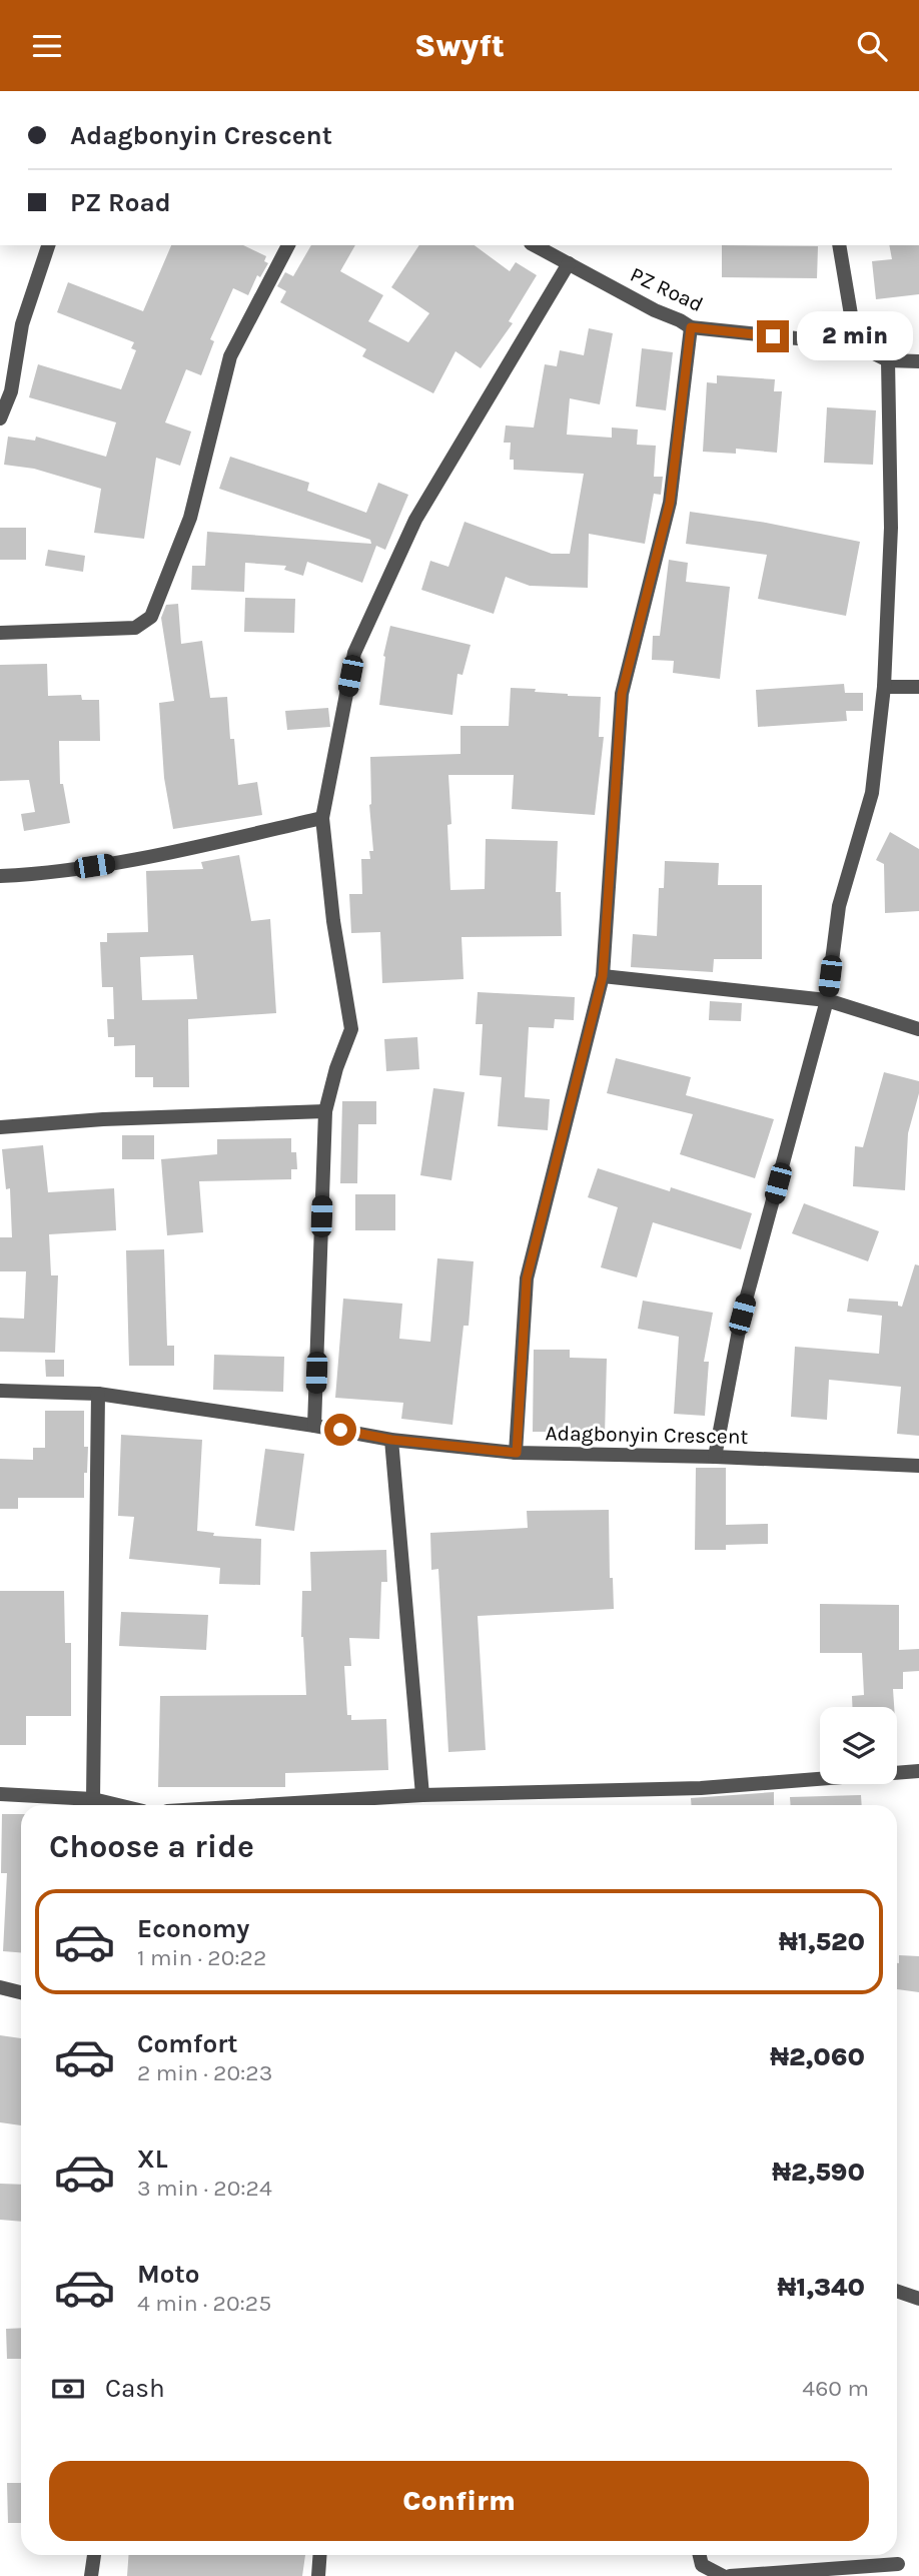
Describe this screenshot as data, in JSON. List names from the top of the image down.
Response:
{
  "streets": {
    "street": ["PZ Road", "Adagbonyin Crescent"]
  },
  "page": {
    "header": "Swyft",
    "banner": ["Adagbonyin Crescent", "PZ Road"],
    "bubble": "2 min",
    "heading": "Choose a ride",
    "list": [
      {
        "name": "Economy",
        "note": "1 min · 20:22",
        "value": "₦1,520"
      },
      {
        "name": "Comfort",
        "note": "2 min · 20:23",
        "value": "₦2,060"
      },
      {
        "name": "XL",
        "note": "3 min · 20:24",
        "value": "₦2,590"
      },
      {
        "name": "Moto",
        "note": "4 min · 20:25",
        "value": "₦1,340"
      }
    ],
    "pay": ["Cash", "460 m"],
    "buttons": "Confirm"
  }
}
